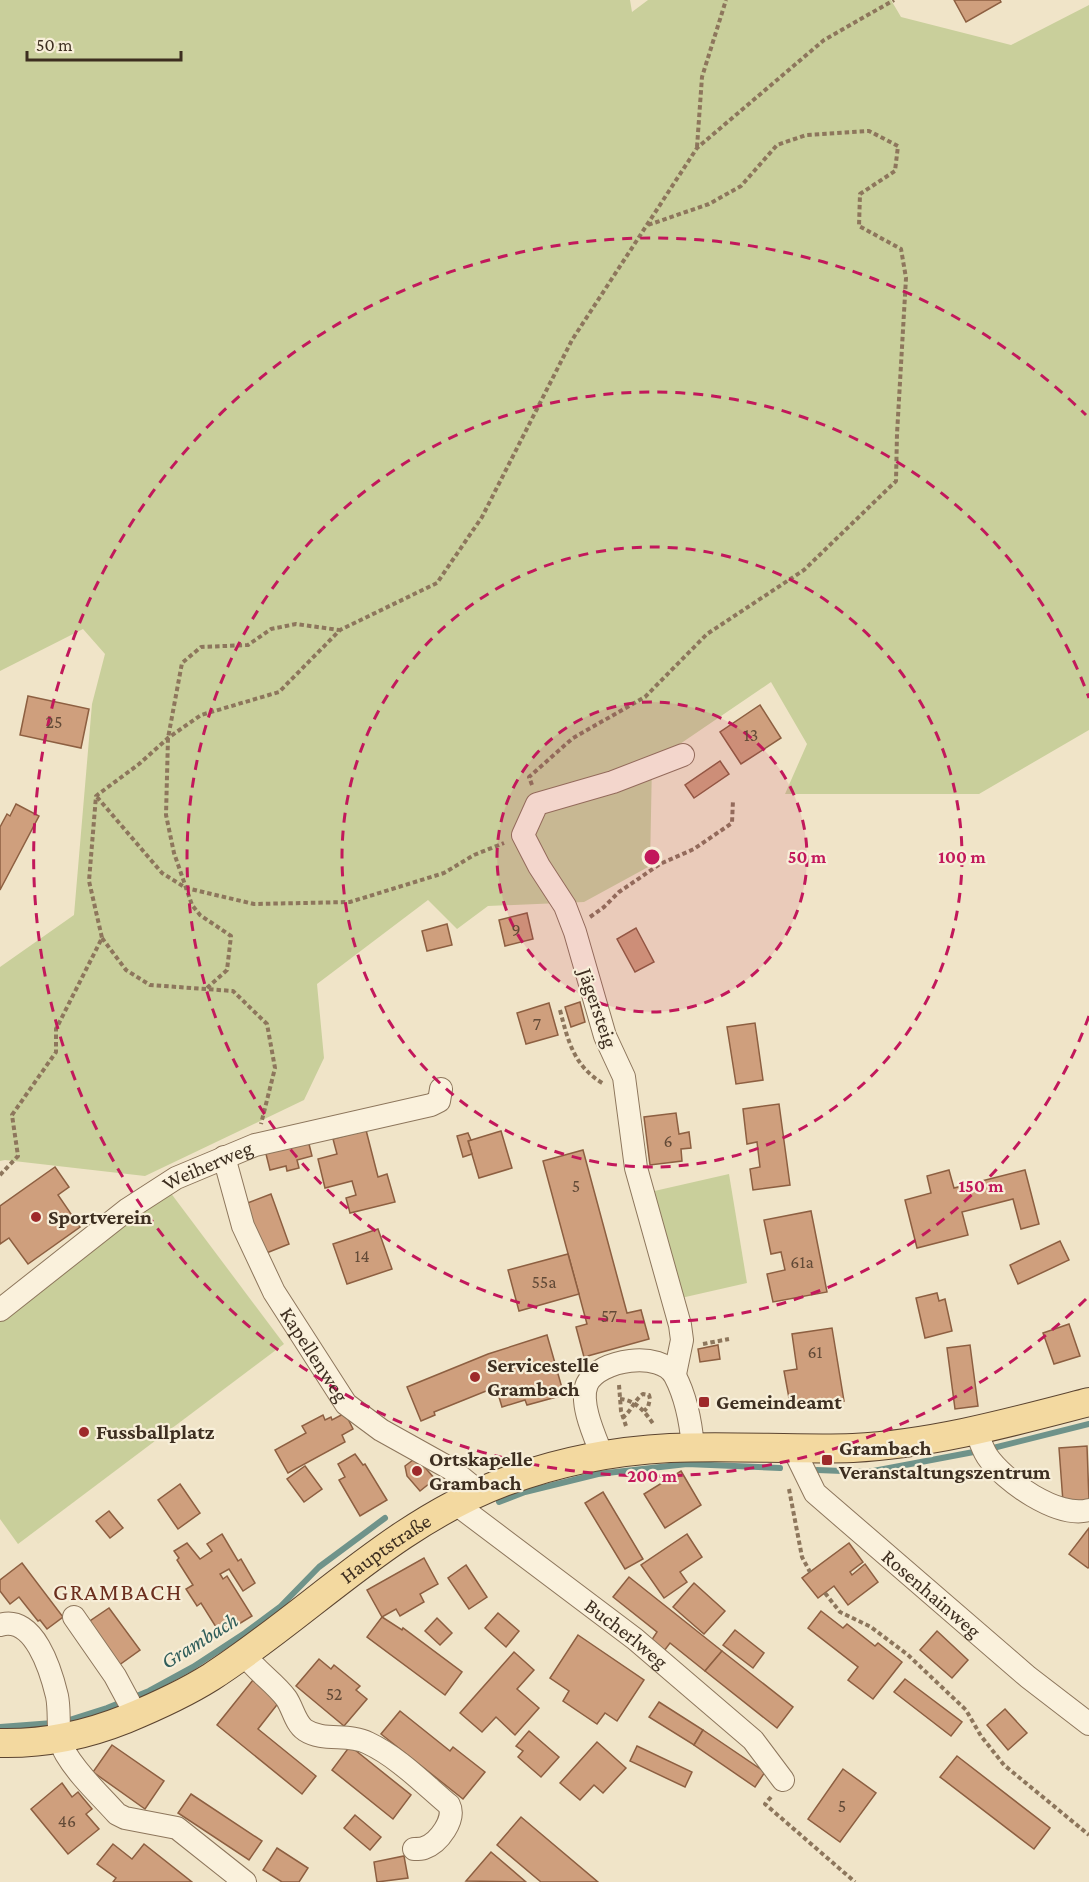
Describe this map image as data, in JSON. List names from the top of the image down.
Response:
{
  "streets": {
    "main road": ["Hauptstraße"],
    "street": [
      "Jägersteig",
      "Weiherweg",
      "Kapellenweg",
      "Rosenhainweg",
      "Bucherlweg"
    ]
  },
  "crossings": [
    ["Weiherweg", "Kapellenweg"],
    ["Kapellenweg", "Hauptstraße"],
    ["Kapellenweg", "Bucherlweg"],
    ["Hauptstraße", "Rosenhainweg"],
    ["Hauptstraße", "Bucherlweg"]
  ],
  "districts": ["GRAMBACH"],
  "water": ["Grambach"],
  "places": {
    "other": [
      "Sportverein",
      "Servicestelle Grambach",
      "Fussballplatz",
      "Ortskapelle Grambach"
    ],
    "transit": ["Gemeindeamt", "Grambach Veranstaltungszentrum"]
  },
  "house_numbers": [
    "25",
    "13",
    "9",
    "7",
    "6",
    "5",
    "14",
    "61a",
    "55a",
    "57",
    "61",
    "52",
    "5",
    "46"
  ],
  "scale_bar": "50 m",
  "rings": [
    "50 m",
    "100 m",
    "150 m",
    "200 m"
  ]
}
